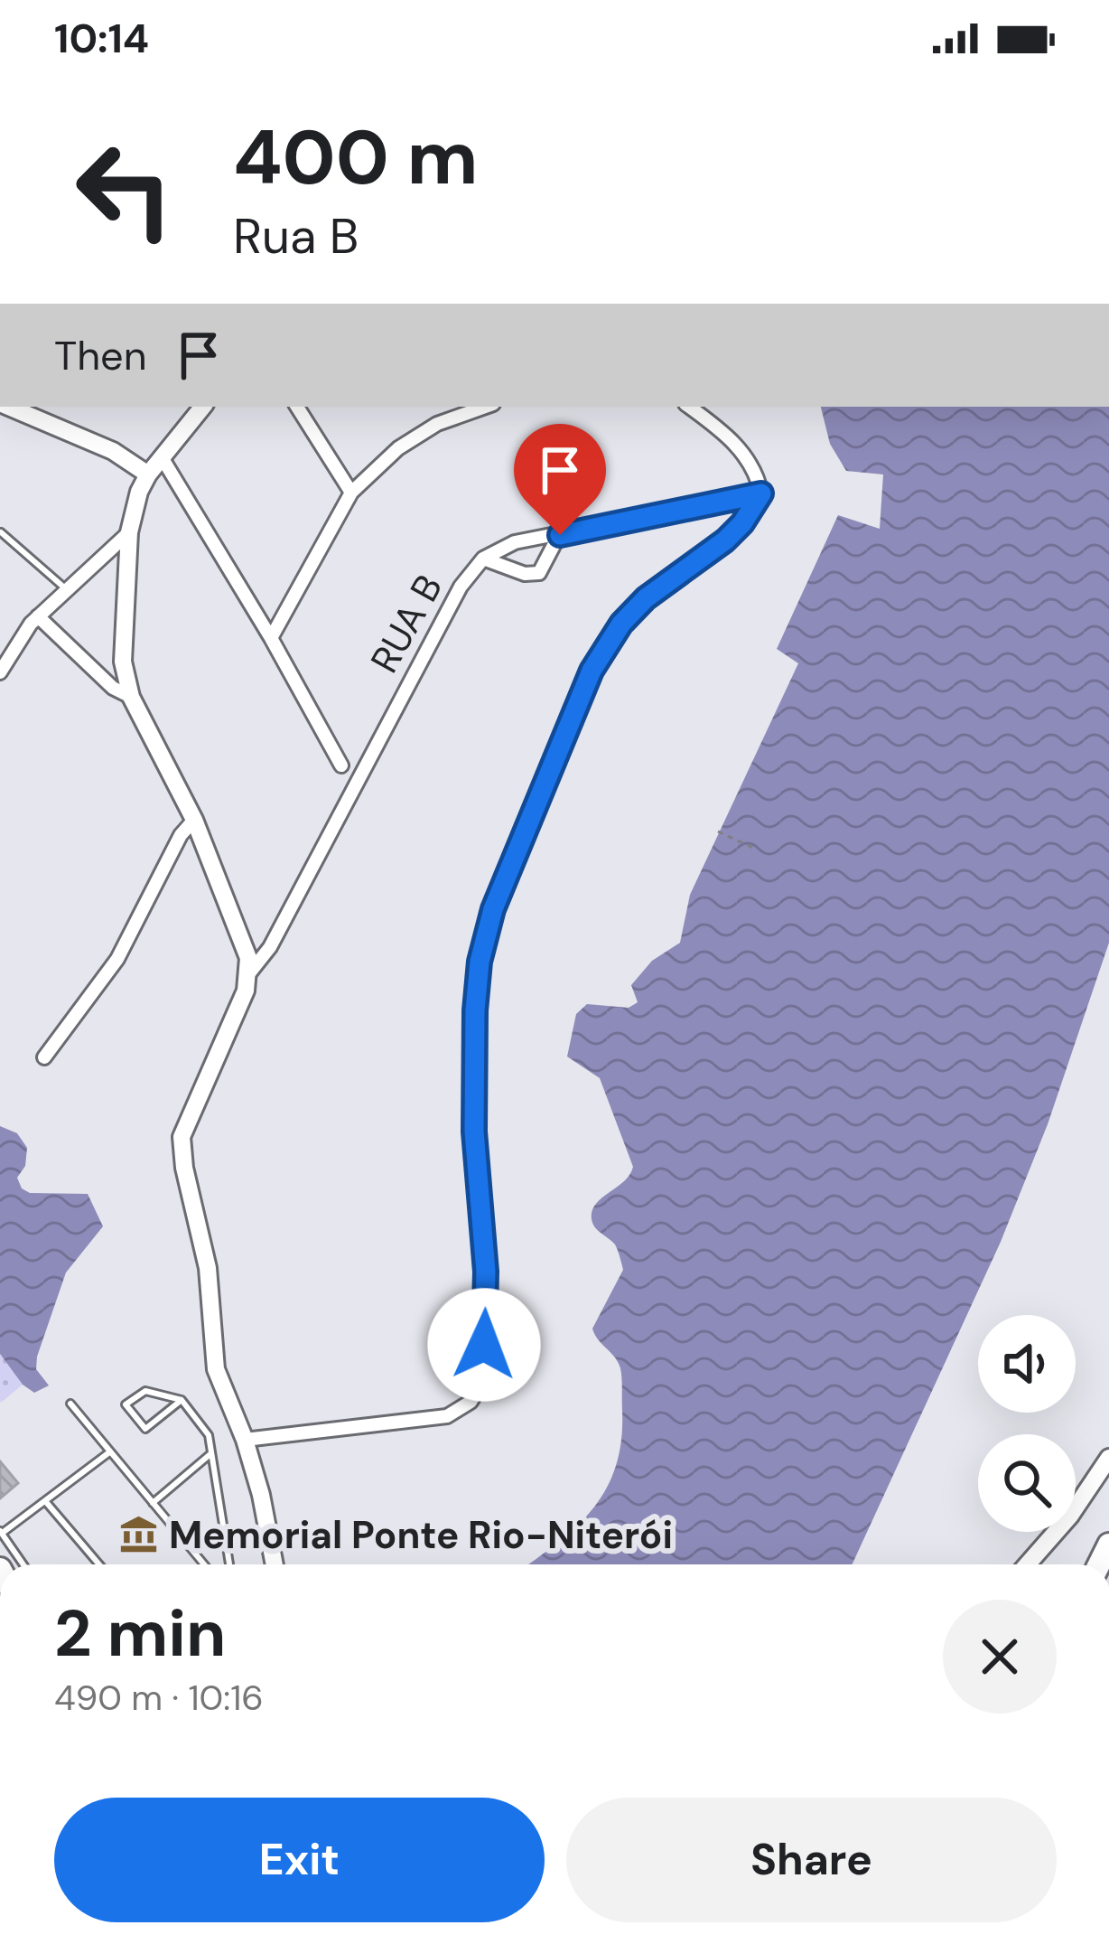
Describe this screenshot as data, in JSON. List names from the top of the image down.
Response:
{
  "streets": {
    "street": ["RUA B"]
  },
  "places": {
    "museum": ["Memorial Ponte Rio-Niterói"]
  },
  "page": {
    "status": "10:14",
    "turn": ["400 m", "Rua B"],
    "then": "Then",
    "heading": ["2 min", "490 m · 10:16"],
    "buttons": ["Exit", "Share"]
  }
}
